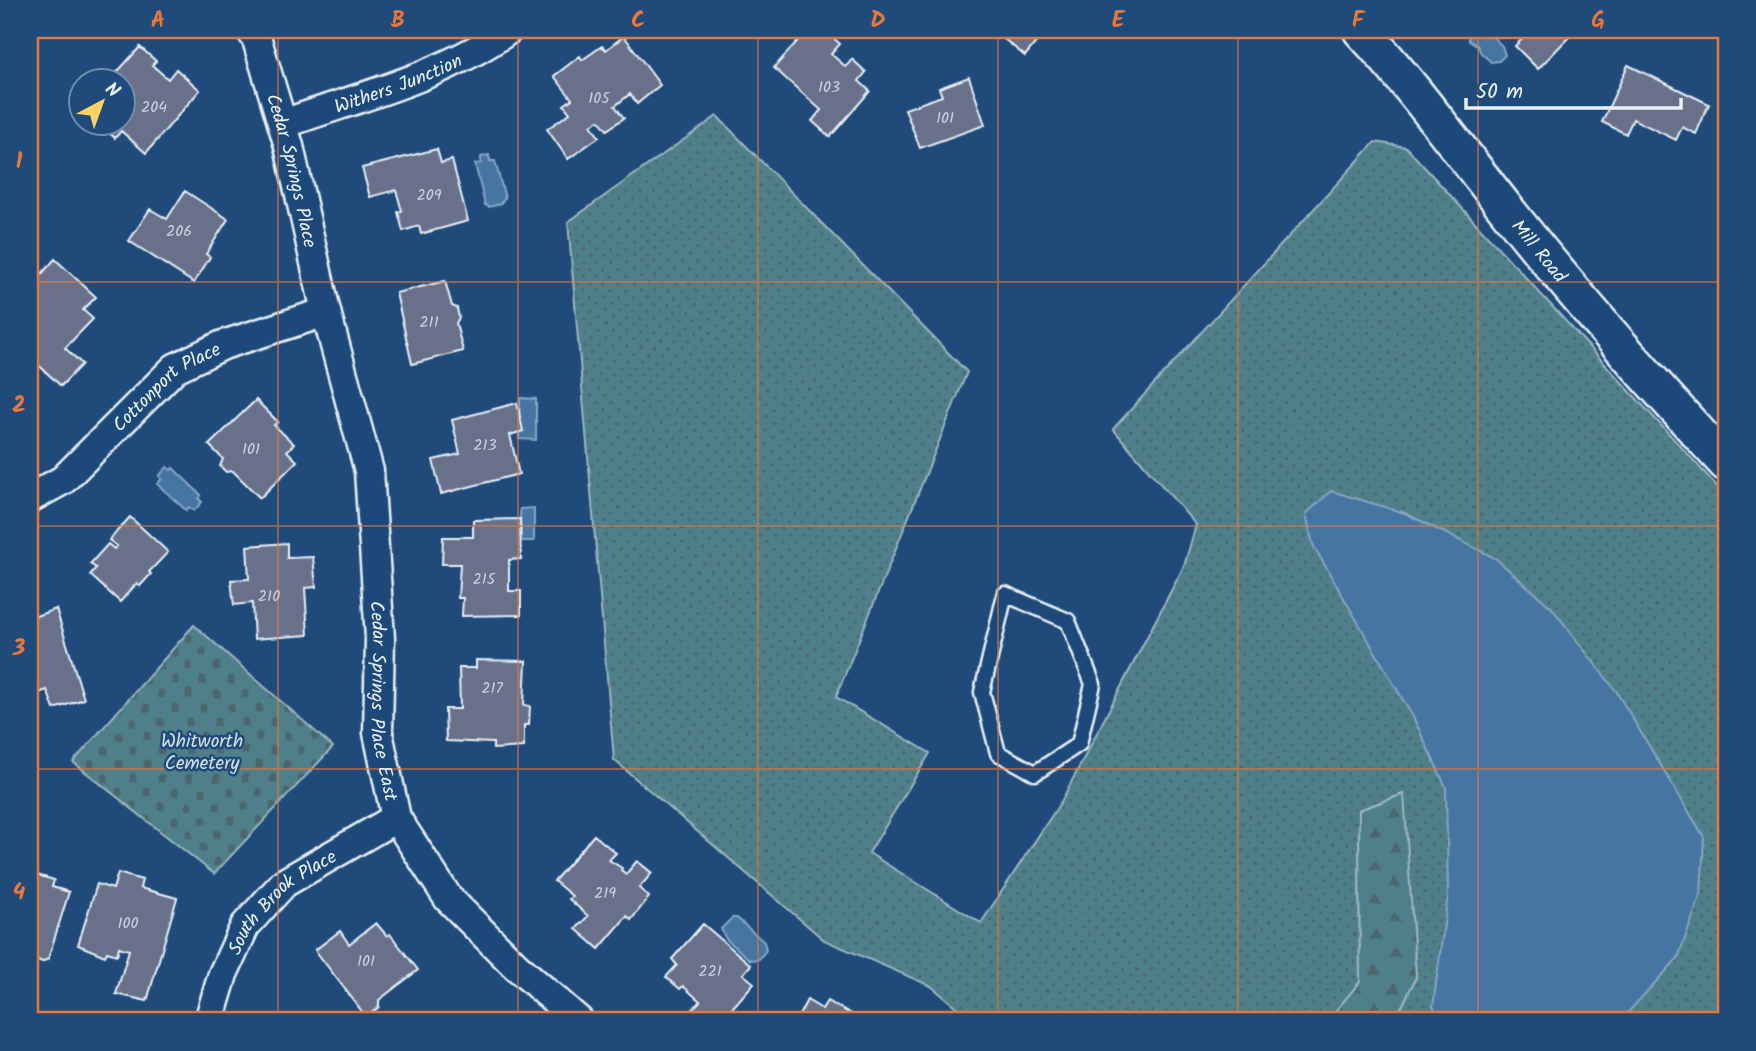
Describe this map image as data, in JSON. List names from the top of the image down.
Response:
{
  "streets": {
    "street": [
      "Withers Junction",
      "Cedar Springs Place",
      "Mill Road",
      "Cottonport Place",
      "Cedar Springs Place East",
      "South Brook Place"
    ]
  },
  "crossings": [
    ["Withers Junction", "Cedar Springs Place"],
    ["Cedar Springs Place", "Cottonport Place"],
    ["Cedar Springs Place", "Cedar Springs Place East"],
    ["Cottonport Place", "Cedar Springs Place East"],
    ["Cedar Springs Place East", "South Brook Place"]
  ],
  "parks": ["Whitworth Cemetery"],
  "house_numbers": [
    "103",
    "105",
    "204",
    "101",
    "209",
    "206",
    "211",
    "213",
    "101",
    "215",
    "210",
    "217",
    "219",
    "100",
    "101",
    "221"
  ],
  "scale_bar": "50 m",
  "north": "top right",
  "grid": {
    "columns": [
      "A",
      "B",
      "C",
      "D",
      "E",
      "F",
      "G"
    ],
    "rows": [
      "1",
      "2",
      "3",
      "4"
    ]
  }
}
